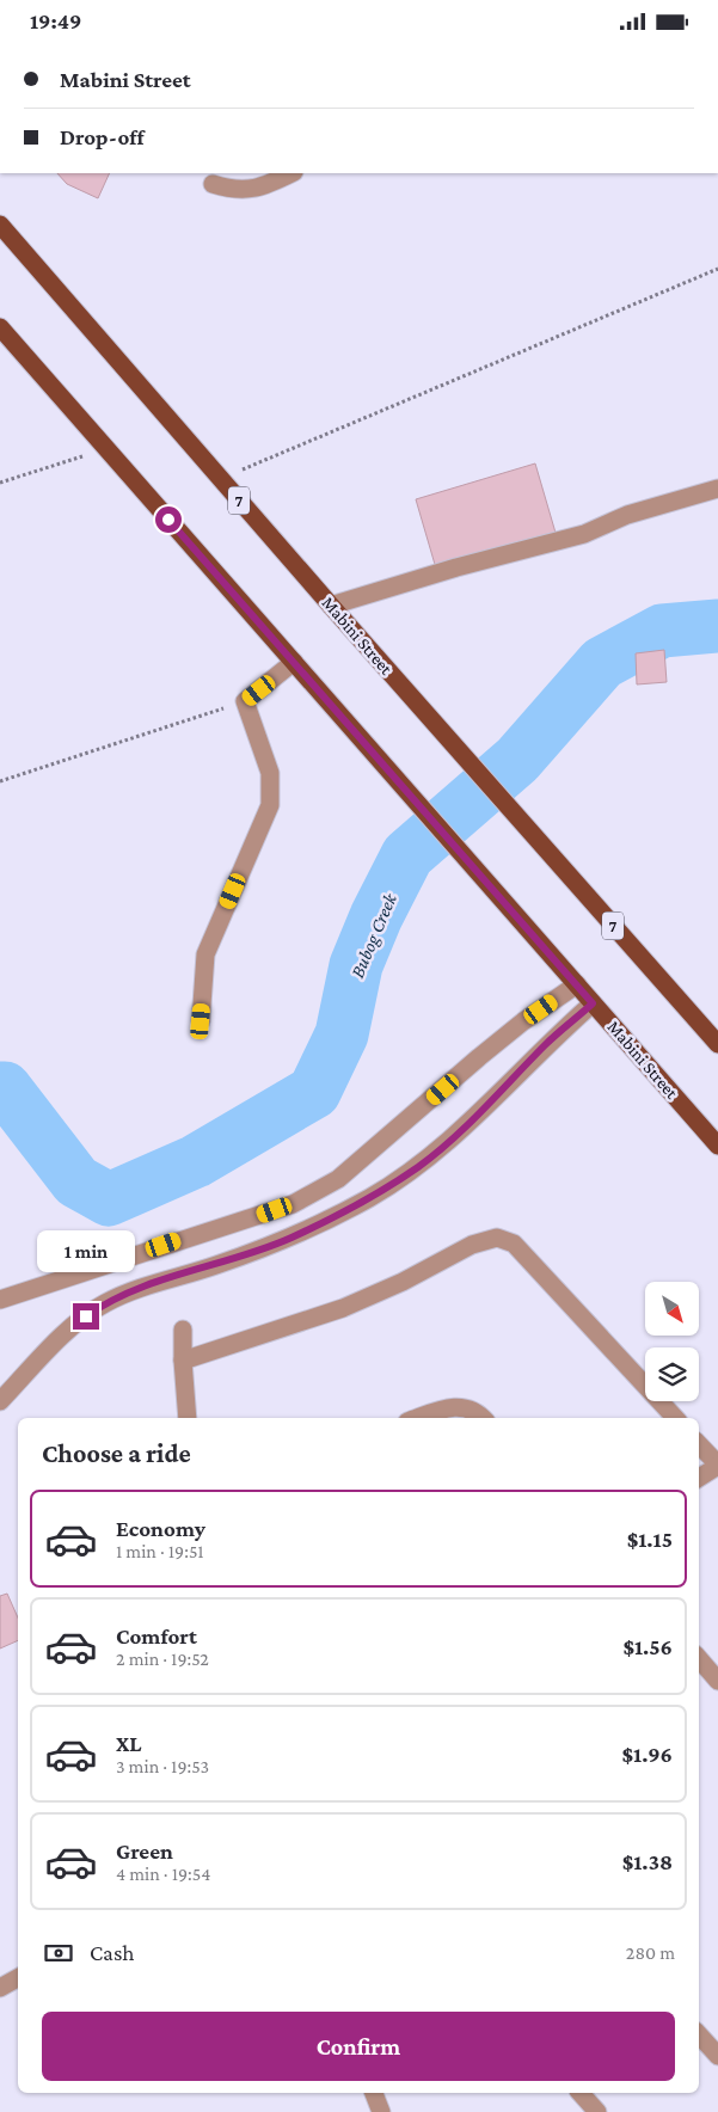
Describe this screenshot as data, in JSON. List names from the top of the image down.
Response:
{
  "streets": {
    "main road": ["7", "Mabini Street"]
  },
  "water": ["Bubog Creek"],
  "north": "bottom right",
  "page": {
    "status": "19:49",
    "banner": ["Mabini Street", "Drop-off"],
    "bubble": "1 min",
    "heading": "Choose a ride",
    "list": [
      {
        "name": "Economy",
        "note": "1 min · 19:51",
        "value": "$1.15"
      },
      {
        "name": "Comfort",
        "note": "2 min · 19:52",
        "value": "$1.56"
      },
      {
        "name": "XL",
        "note": "3 min · 19:53",
        "value": "$1.96"
      },
      {
        "name": "Green",
        "note": "4 min · 19:54",
        "value": "$1.38"
      }
    ],
    "pay": ["Cash", "280 m"],
    "buttons": "Confirm"
  }
}
